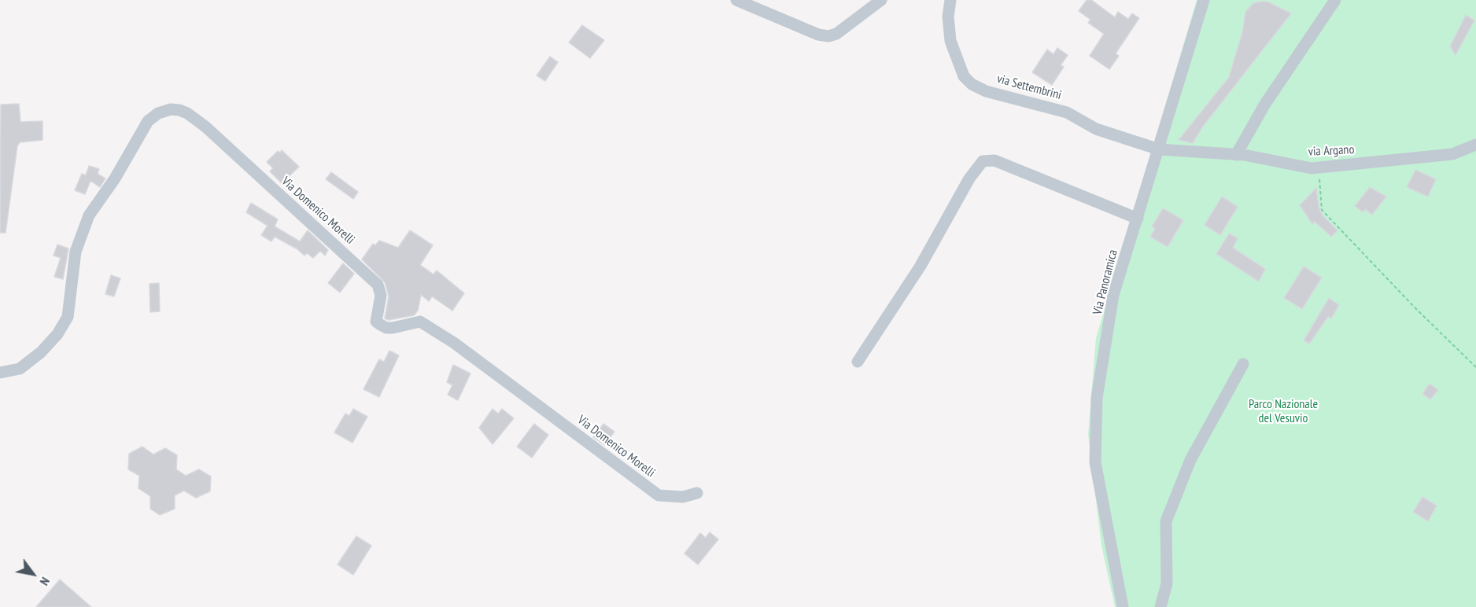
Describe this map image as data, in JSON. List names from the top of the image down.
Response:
{
  "streets": {
    "street": [
      "via Settembrini",
      "via Argano",
      "Via Domenico Morelli",
      "Via Panoramica"
    ]
  },
  "crossings": [
    ["via Settembrini", "via Argano"],
    ["via Settembrini", "Via Panoramica"],
    ["via Argano", "Via Panoramica"]
  ],
  "parks": ["Parco Nazionale del Vesuvio"],
  "north": "bottom right"
}
